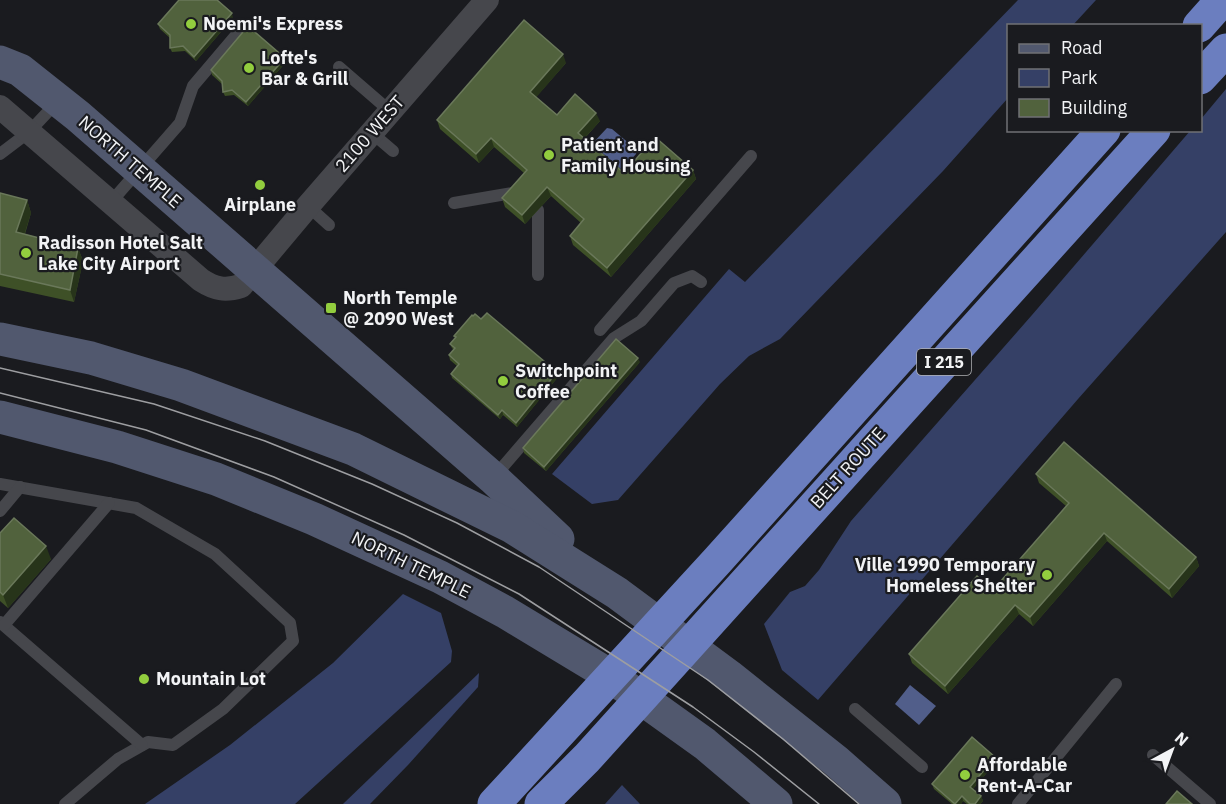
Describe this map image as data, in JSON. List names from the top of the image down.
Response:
{
  "streets": {
    "highway": ["I 215", "BELT ROUTE"],
    "main road": ["NORTH TEMPLE"],
    "street": ["2100 WEST"]
  },
  "crossings": [
    ["2100 WEST", "NORTH TEMPLE"]
  ],
  "places": {
    "other": [
      "Noemi's Express",
      "Lofte's Bar & Grill",
      "Patient and Family Housing",
      "Airplane",
      "Radisson Hotel Salt Lake City Airport",
      "Switchpoint Coffee",
      "Ville 1990 Temporary Homeless Shelter",
      "Mountain Lot",
      "Affordable Rent-A-Car"
    ],
    "transit": ["North Temple @ 2090 West"]
  },
  "legend": ["Road", "Park", "Building"],
  "north": "top right"
}
